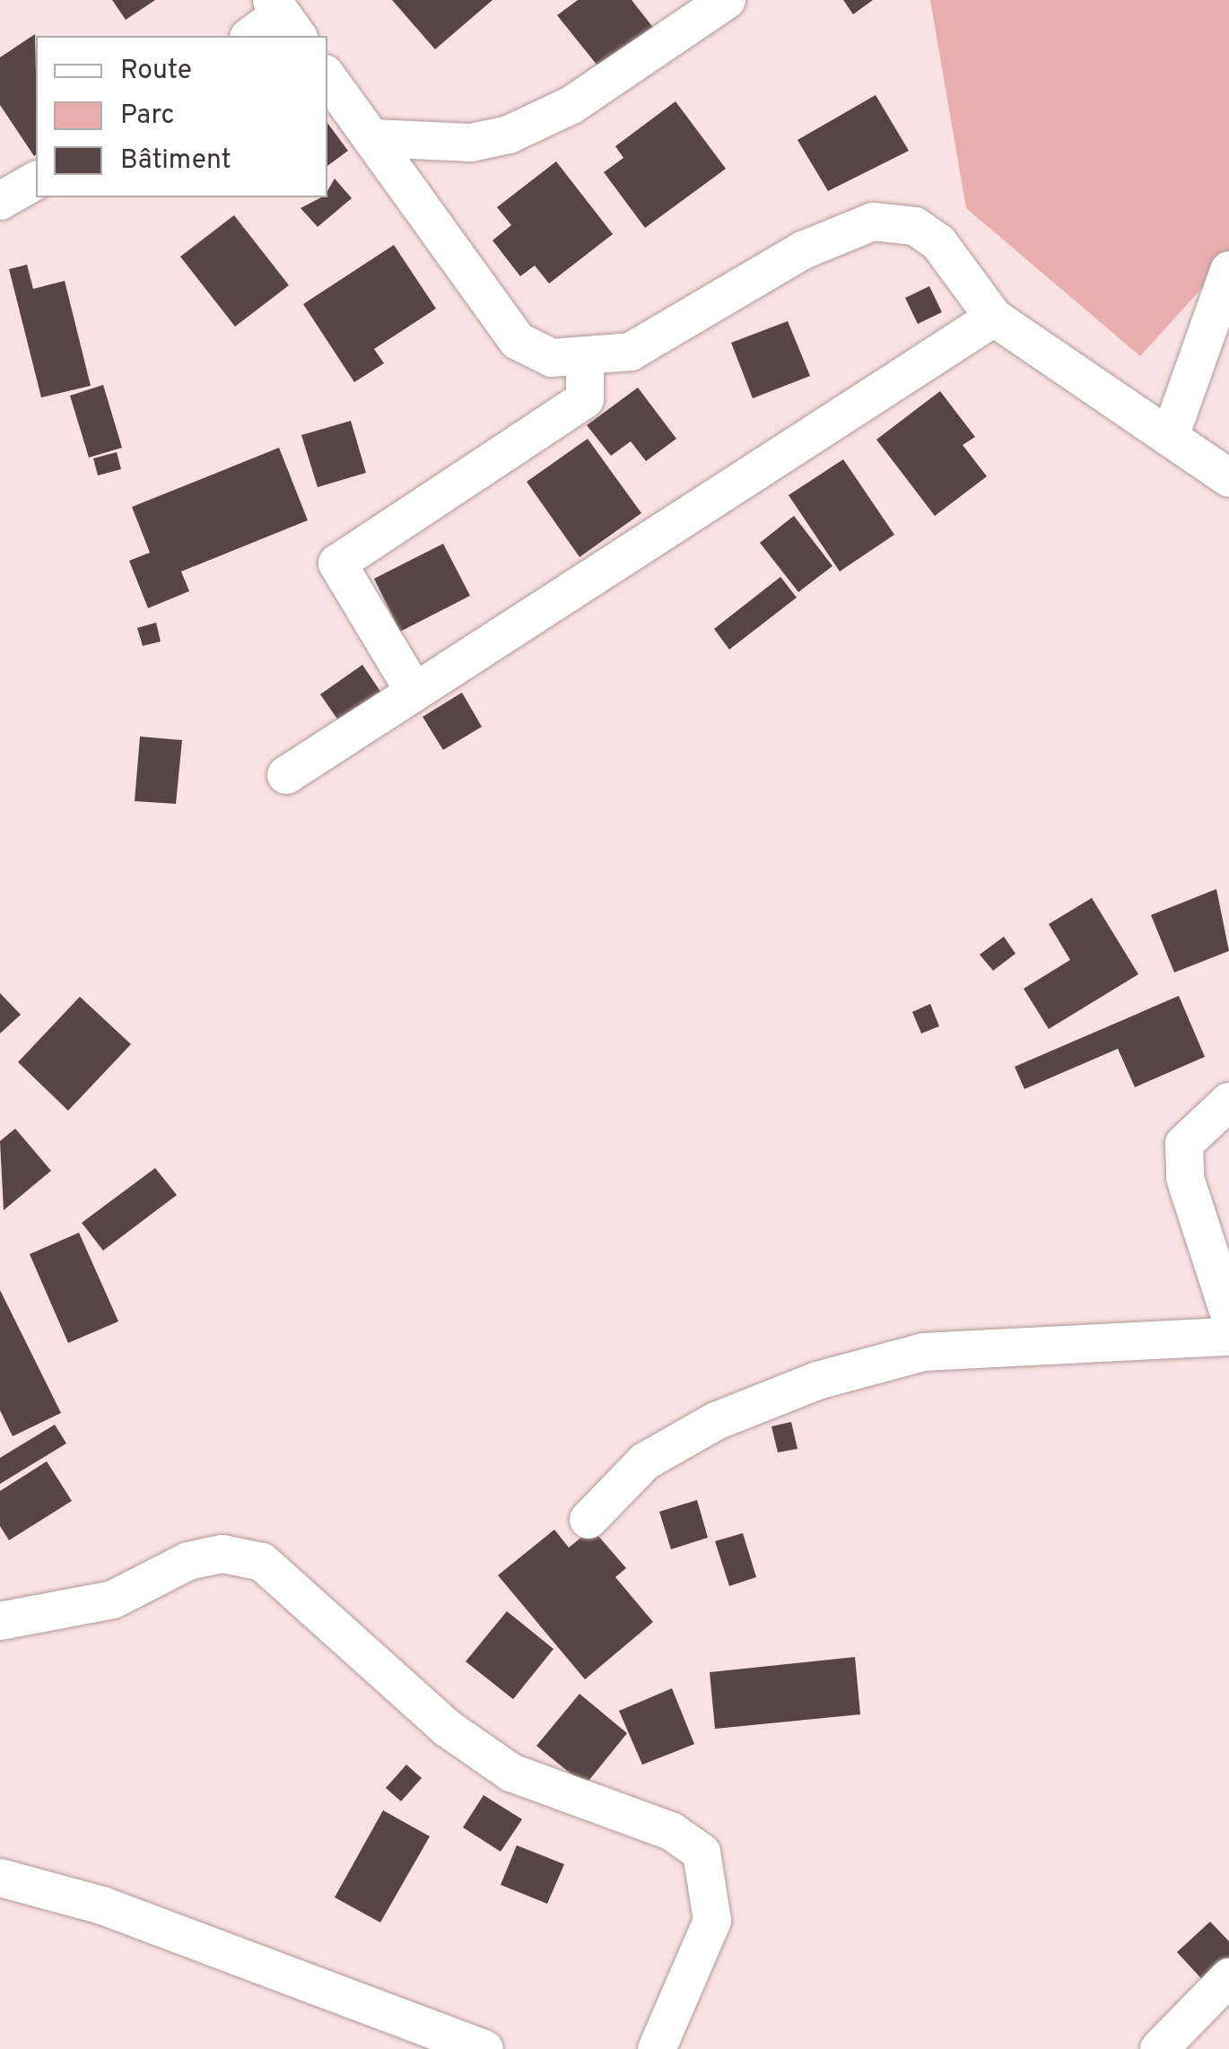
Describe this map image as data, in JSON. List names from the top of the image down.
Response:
{
  "legend": ["Route", "Parc", "Bâtiment"]
}
